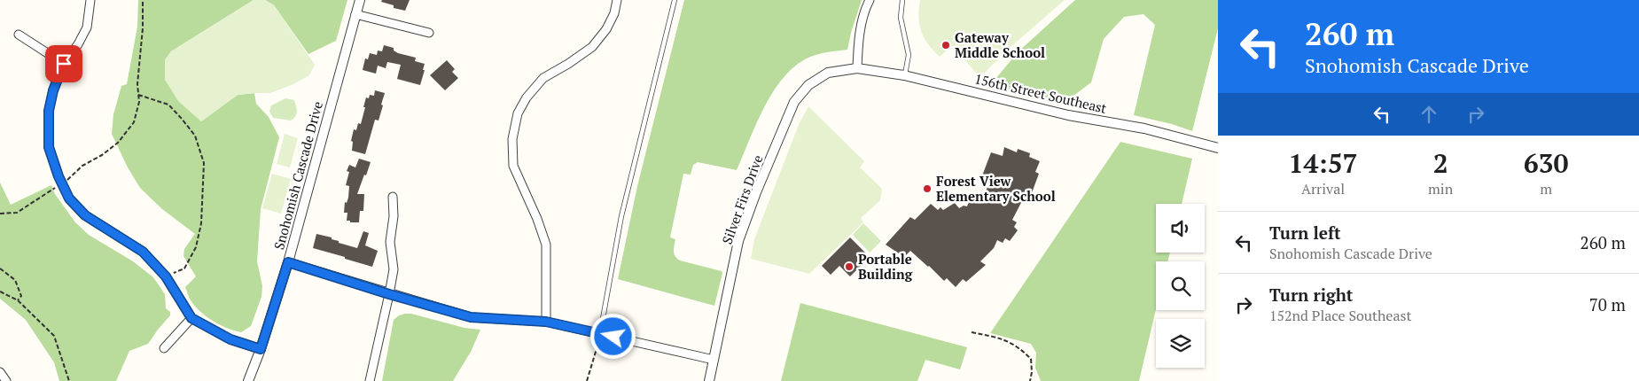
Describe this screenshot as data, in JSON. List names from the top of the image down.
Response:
{
  "streets": {
    "street": ["156th Street Southeast", "Snohomish Cascade Drive", "Silver Firs Drive"]
  },
  "crossings": [
    ["156th Street Southeast", "Silver Firs Drive"]
  ],
  "places": ["Gateway Middle School", "Forest View Elementary School", "Portable Building"],
  "page": {
    "turn": ["260 m", "Snohomish Cascade Drive"],
    "eta": [
      "14:57",
      "Arrival",
      "2",
      "min",
      "630",
      "m"
    ],
    "list": [
      {
        "name": "Turn left",
        "note": "Snohomish Cascade Drive",
        "value": "260 m"
      },
      {
        "name": "Turn right",
        "note": "152nd Place Southeast",
        "value": "70 m"
      }
    ]
  }
}
